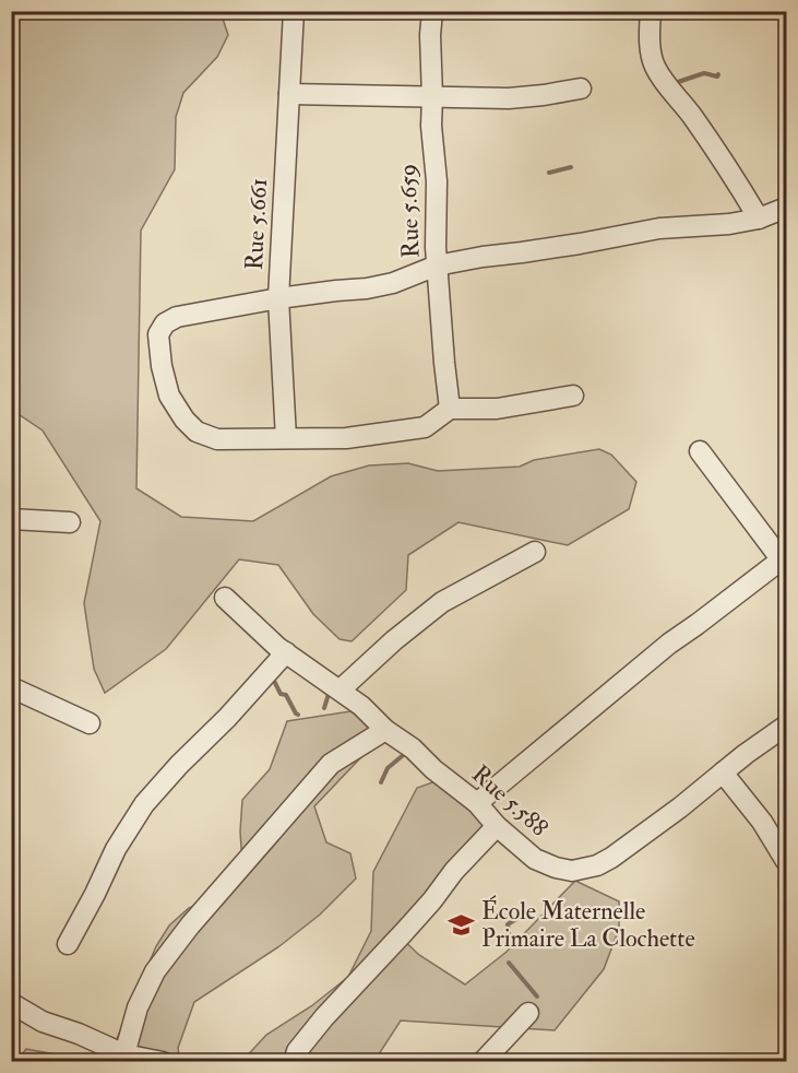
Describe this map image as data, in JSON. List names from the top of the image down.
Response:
{
  "streets": {
    "street": ["Rue 5.659", "Rue 5.661", "Rue 5.588"]
  },
  "places": {
    "school or university": ["École Maternelle Primaire La Clochette"]
  }
}
